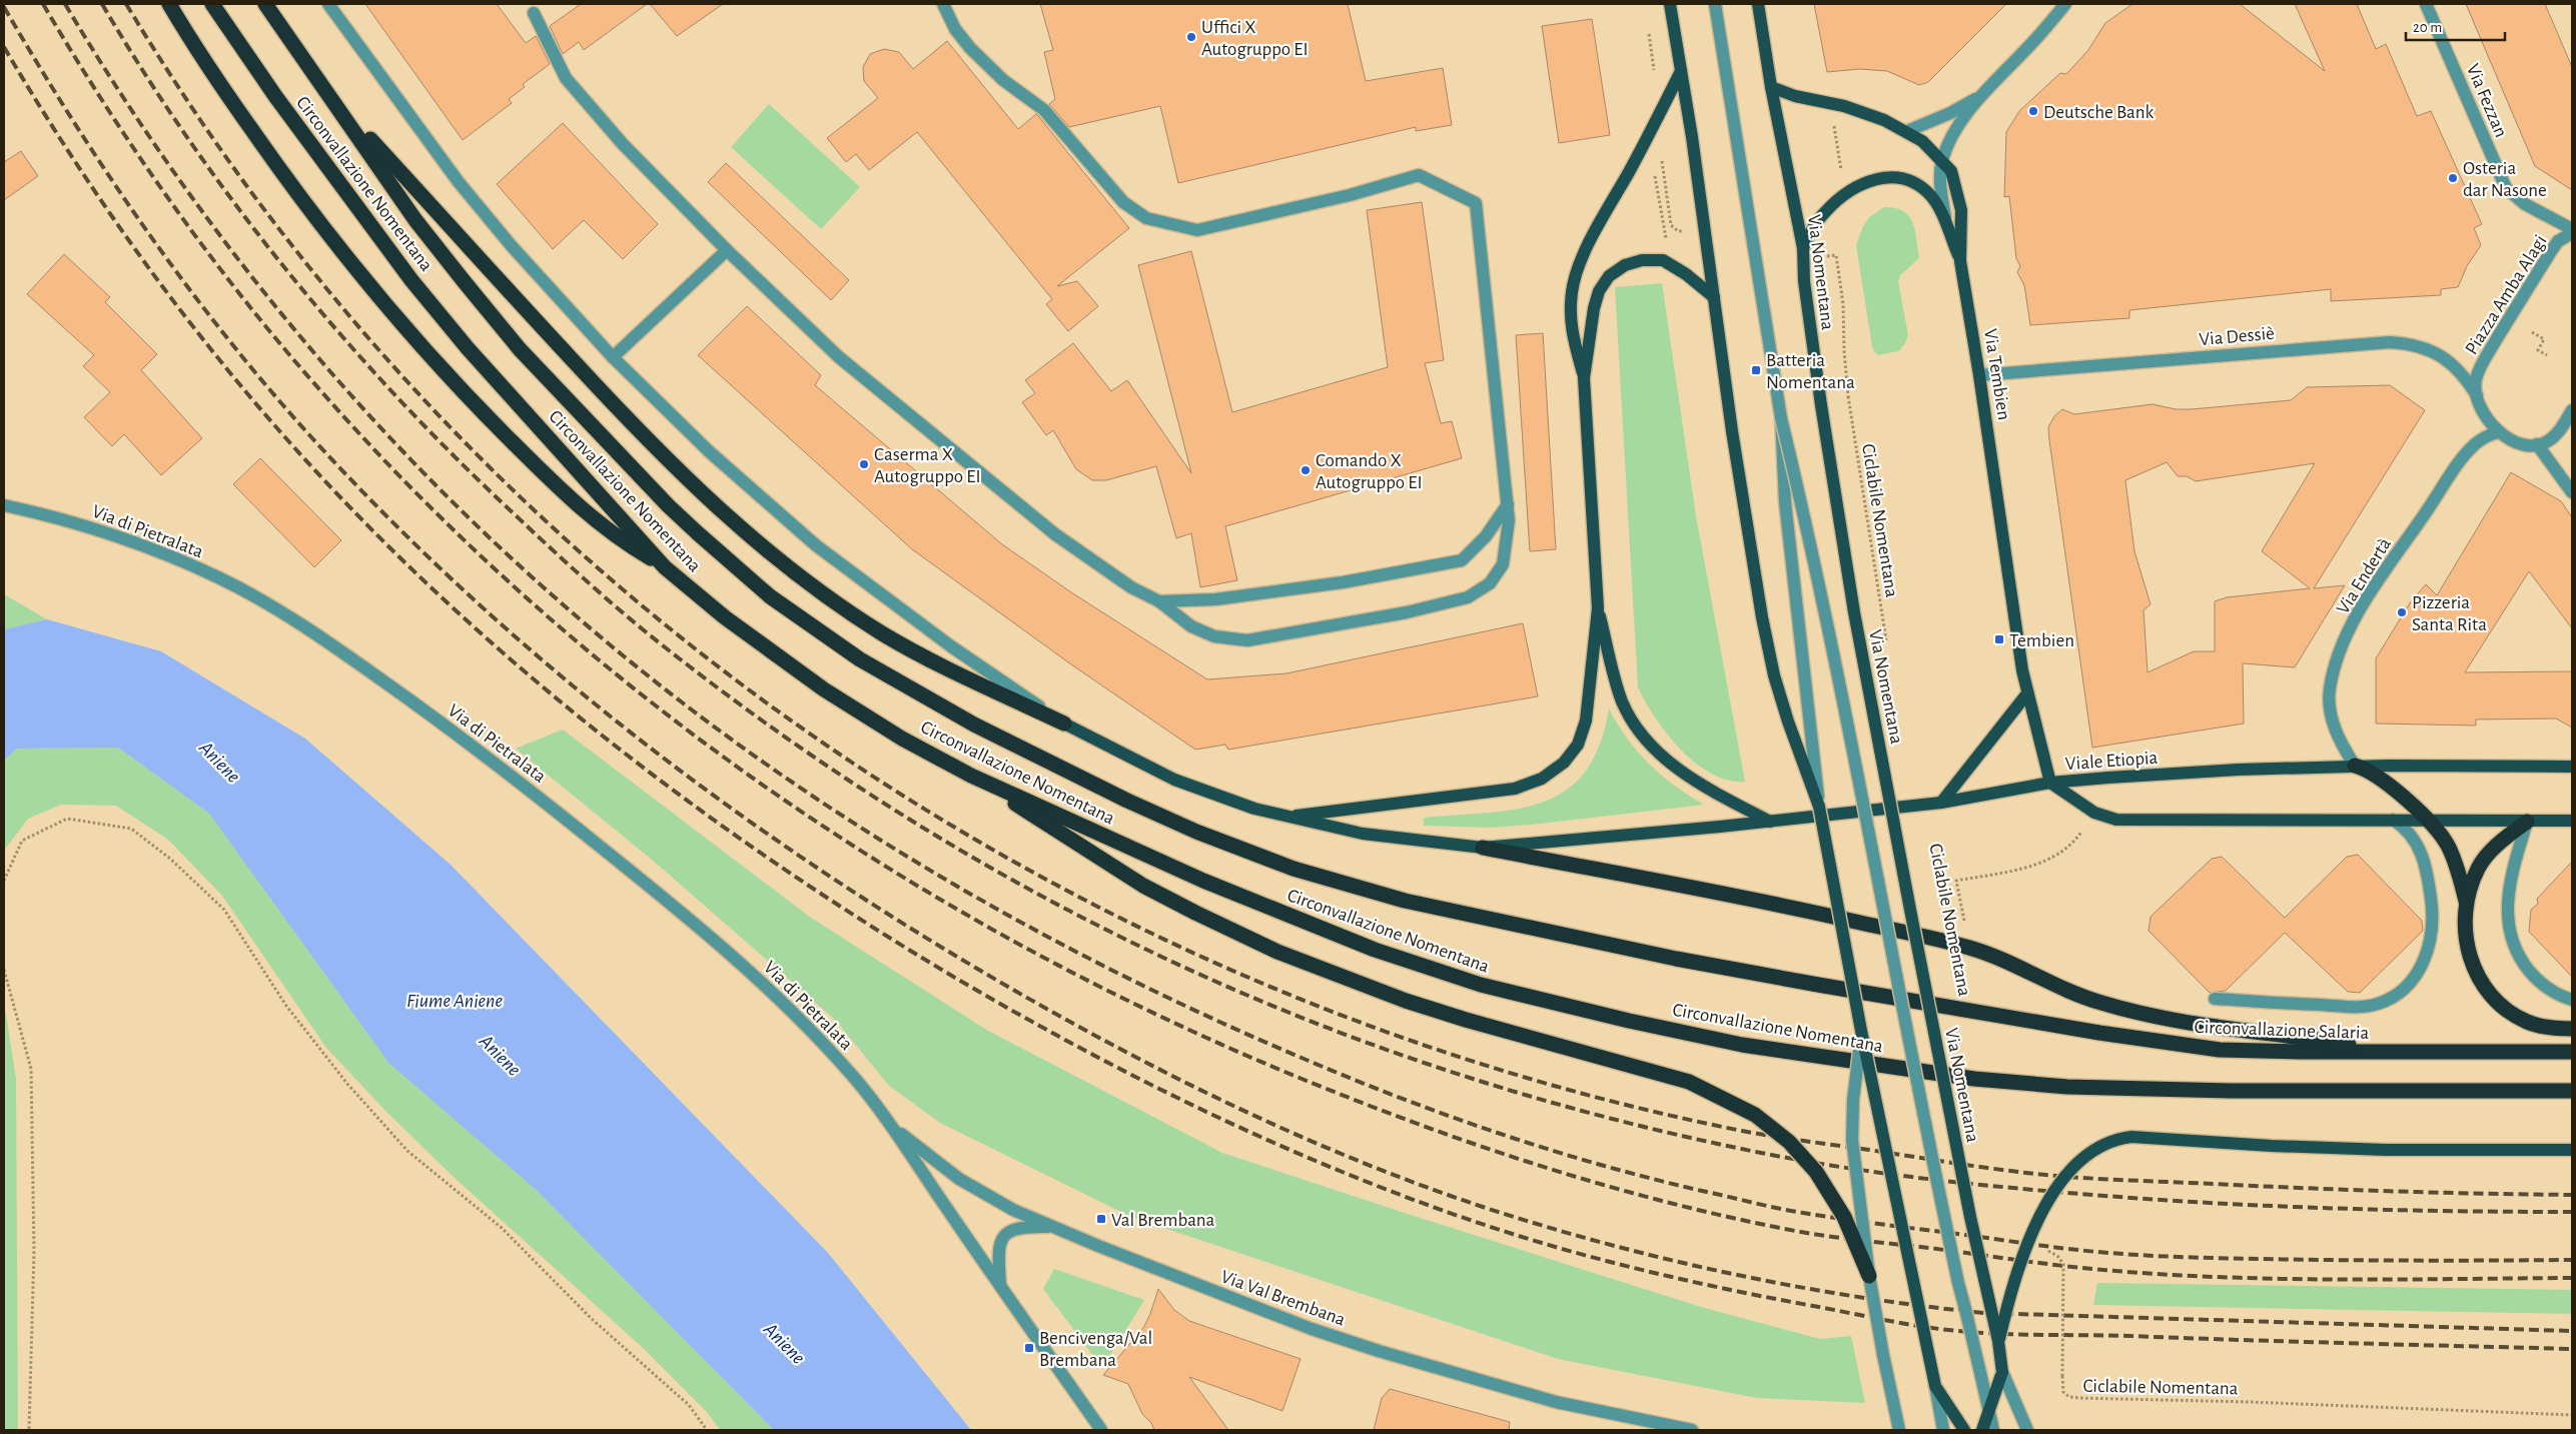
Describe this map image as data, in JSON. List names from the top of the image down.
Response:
{
  "streets": {
    "highway": ["Circonvallazione Nomentana", "Circonvallazione Salaria"],
    "main road": ["Via Nomentana", "Via Tembien", "Viale Etiopia"],
    "street": [
      "Via Fezzan",
      "Piazza Amba Alagi",
      "Via Dessiè",
      "Via di Pietralata",
      "Via Endertà",
      "Via Val Brembana"
    ],
    "path": ["Ciclabile Nomentana"]
  },
  "crossings": [
    ["Via Fezzan", "Piazza Amba Alagi"],
    ["Circonvallazione Nomentana", "Circonvallazione Salaria"],
    ["Via Nomentana", "Via Tembien"],
    ["Piazza Amba Alagi", "Via Dessiè"],
    ["Via Dessiè", "Via Tembien"],
    ["Via Tembien", "Viale Etiopia"],
    ["Via di Pietralata", "Via Val Brembana"],
    ["Via Endertà", "Viale Etiopia"]
  ],
  "water": ["Aniene", "Fiume Aniene"],
  "places": {
    "other": [
      "Uffici X Autogruppo EI",
      "Deutsche Bank",
      "Osteria dar Nasone",
      "Caserma X Autogruppo EI",
      "Comando X Autogruppo EI",
      "Pizzeria Santa Rita"
    ],
    "transit": [
      "Batteria Nomentana",
      "Tembien",
      "Val Brembana",
      "Bencivenga/Val Brembana"
    ]
  },
  "scale_bar": "20 m"
}
